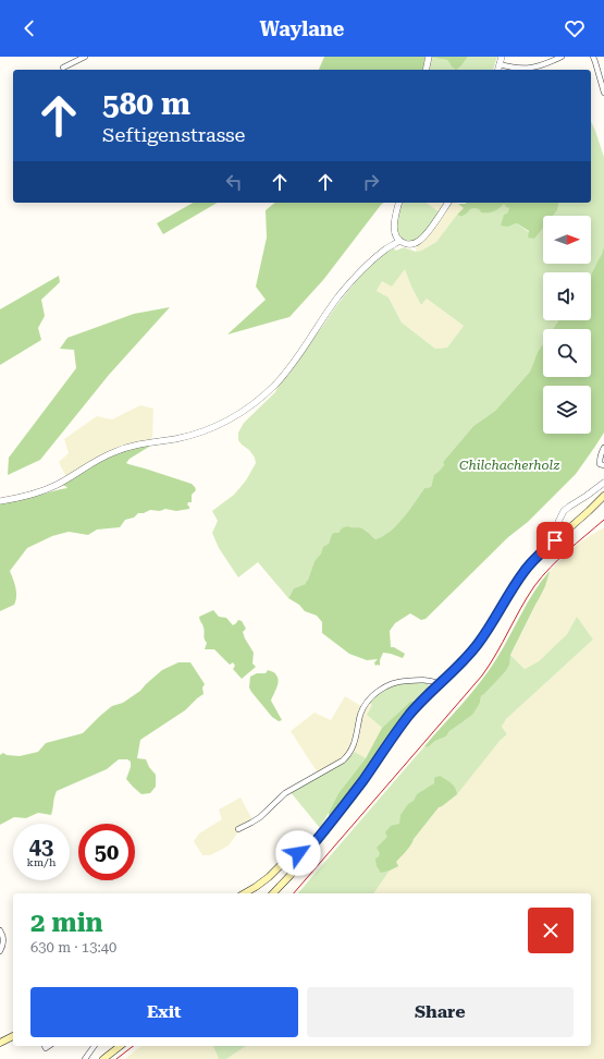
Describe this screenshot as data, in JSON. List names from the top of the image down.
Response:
{
  "parks": ["Chilchacherholz"],
  "north": "right",
  "page": {
    "header": "Waylane",
    "turn": ["580 m", "Seftigenstrasse"],
    "speed": "43 km/h",
    "limit": "50",
    "heading": ["2 min", "630 m · 13:40"],
    "buttons": ["Exit", "Share"]
  }
}
